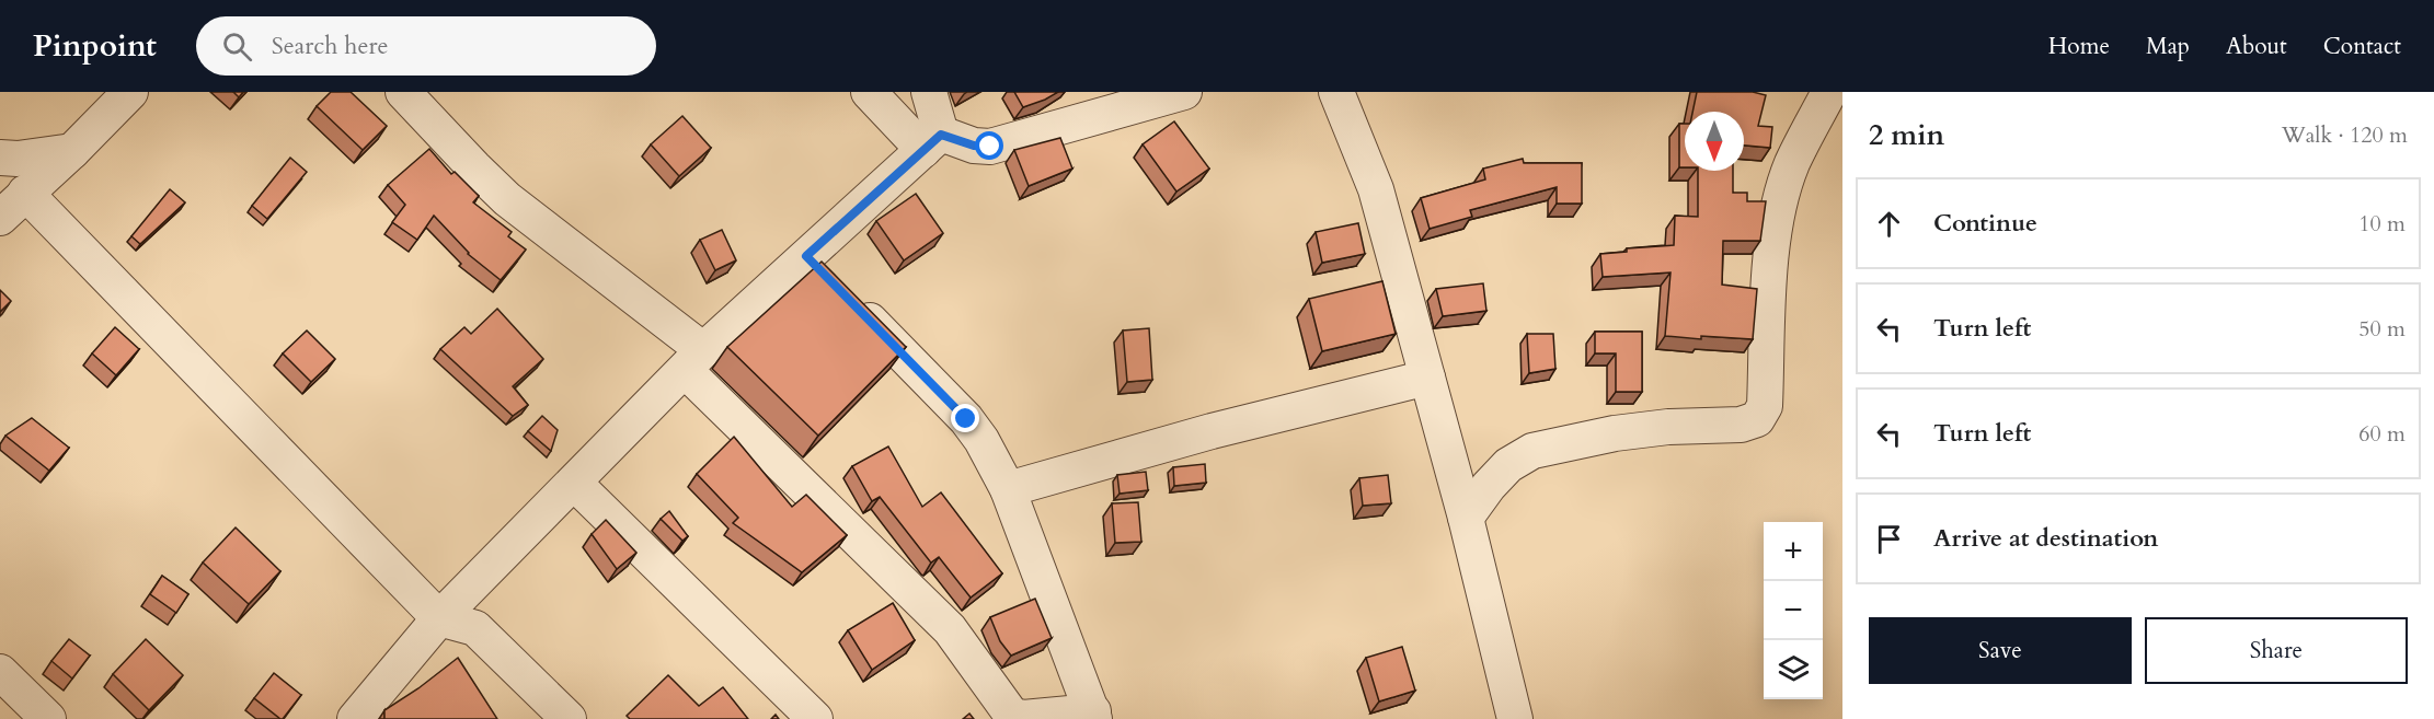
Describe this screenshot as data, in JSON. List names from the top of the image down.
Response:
{
  "north": "bottom",
  "page": {
    "header": "Pinpoint",
    "search": "Search here",
    "nav": [
      "Home",
      "Map",
      "About",
      "Contact"
    ],
    "heading": ["2 min", "Walk · 120 m"],
    "list": [
      ["Continue", "10 m"],
      ["Turn left", "50 m"],
      ["Turn left", "60 m"],
      "Arrive at destination"
    ],
    "map_buttons": ["+", "−"],
    "buttons": ["Save", "Share"]
  }
}
